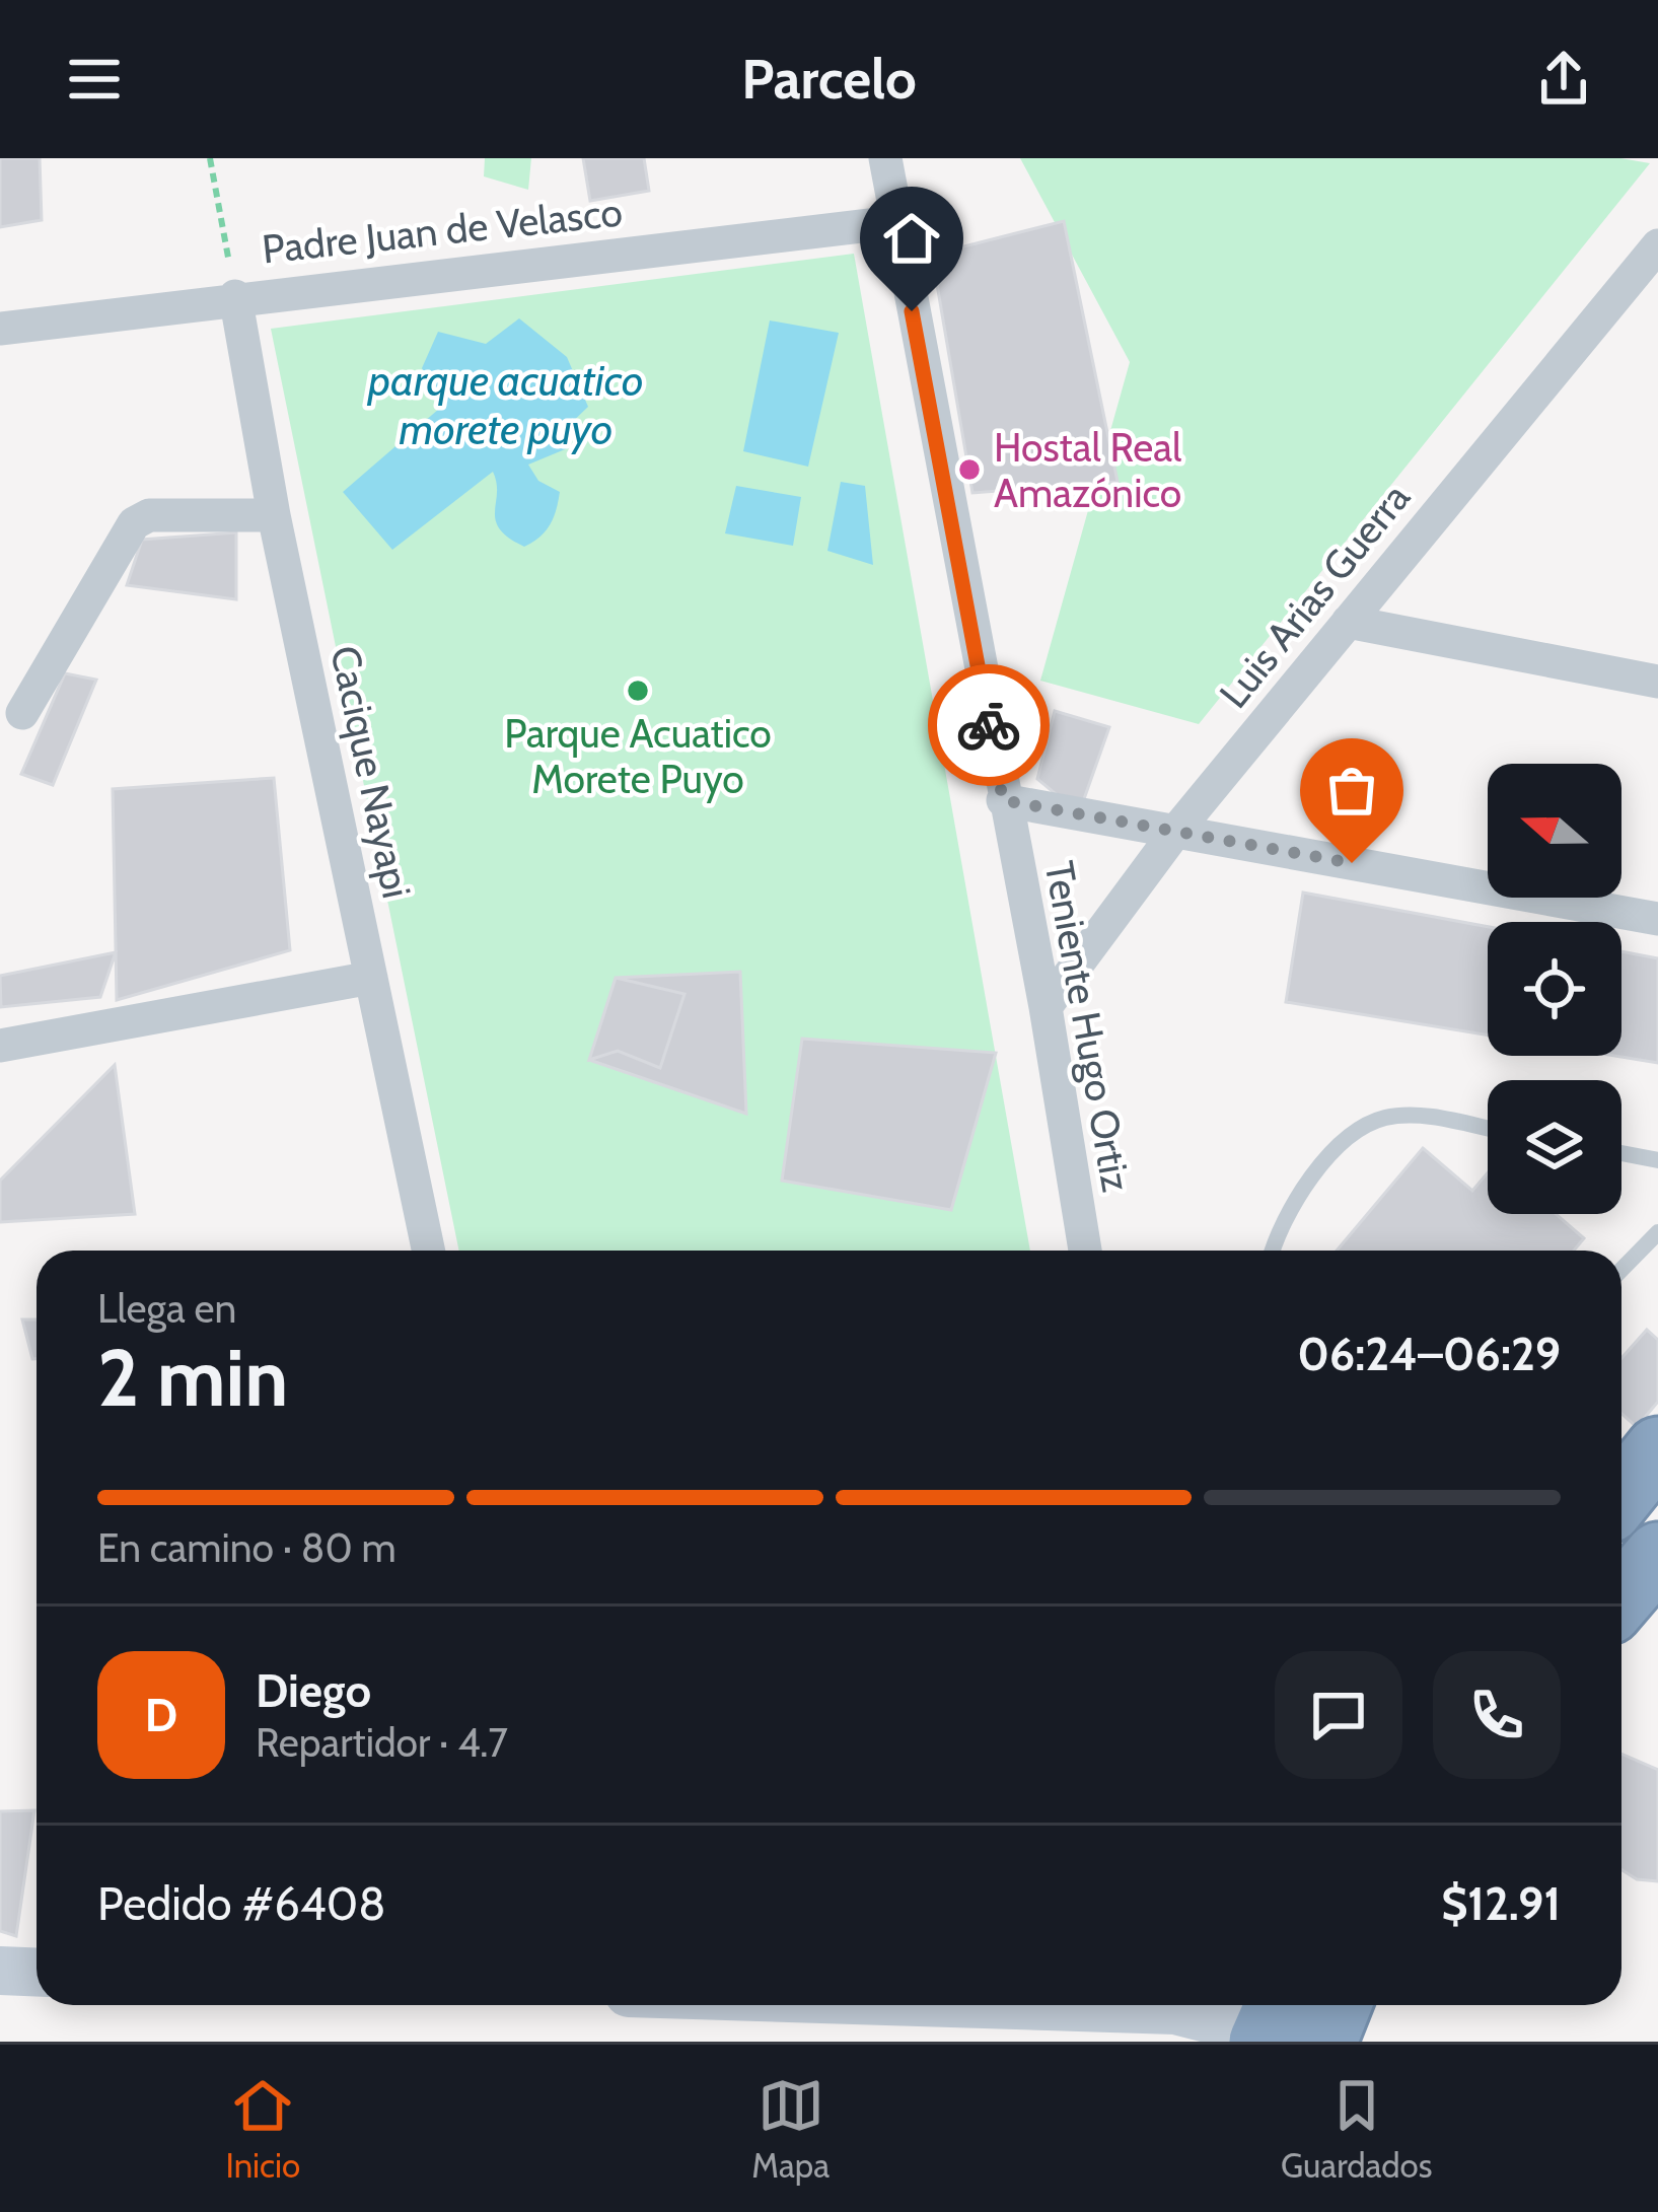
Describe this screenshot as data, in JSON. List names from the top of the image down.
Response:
{
  "streets": {
    "street": [
      "Padre Juan de Velasco",
      "Luis Arias Guerra",
      "Cacique Nayapi",
      "Teniente Hugo Ortiz"
    ]
  },
  "crossings": [
    ["Padre Juan de Velasco", "Cacique Nayapi"],
    ["Padre Juan de Velasco", "Teniente Hugo Ortiz"],
    ["Luis Arias Guerra", "Teniente Hugo Ortiz"]
  ],
  "water": ["parque acuatico morete puyo"],
  "places": ["Hostal Real Amazónico", "Parque Acuatico Morete Puyo"],
  "north": "left",
  "page": {
    "header": "Parcelo",
    "heading": ["2 min", "Llega en", "06:24–06:29"],
    "panel": [
      "Diego",
      "Repartidor · 4.7",
      "Pedido #6408",
      "$12.91"
    ],
    "bar": "En camino · 80 m",
    "round": "D",
    "tabs": ["Inicio", "Mapa", "Guardados"]
  }
}
